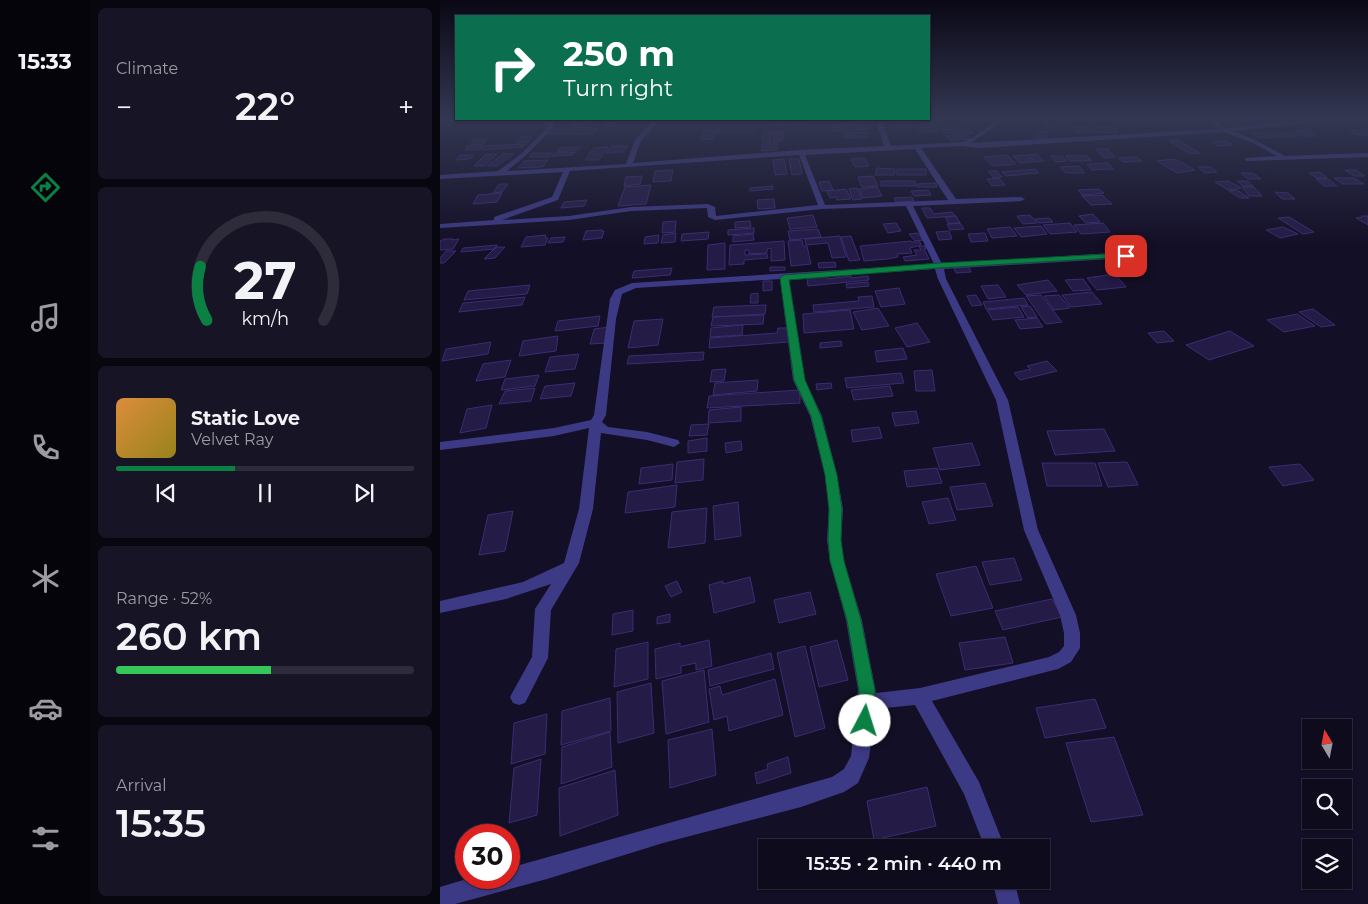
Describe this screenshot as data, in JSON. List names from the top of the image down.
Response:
{
  "north": "top",
  "page": {
    "tabs": "15:33",
    "tile": [
      "Climate",
      ["Range · 52%", "260 km"],
      ["Arrival", "15:35"]
    ],
    "turn": ["250 m", "Turn right"],
    "heat": ["−", "22°", "+"],
    "song": ["Static Love", "Velvet Ray"],
    "limit": "30",
    "trip": "15:35 · 2 min · 440 m",
    "gauge": ["27", "km/h"]
  }
}
